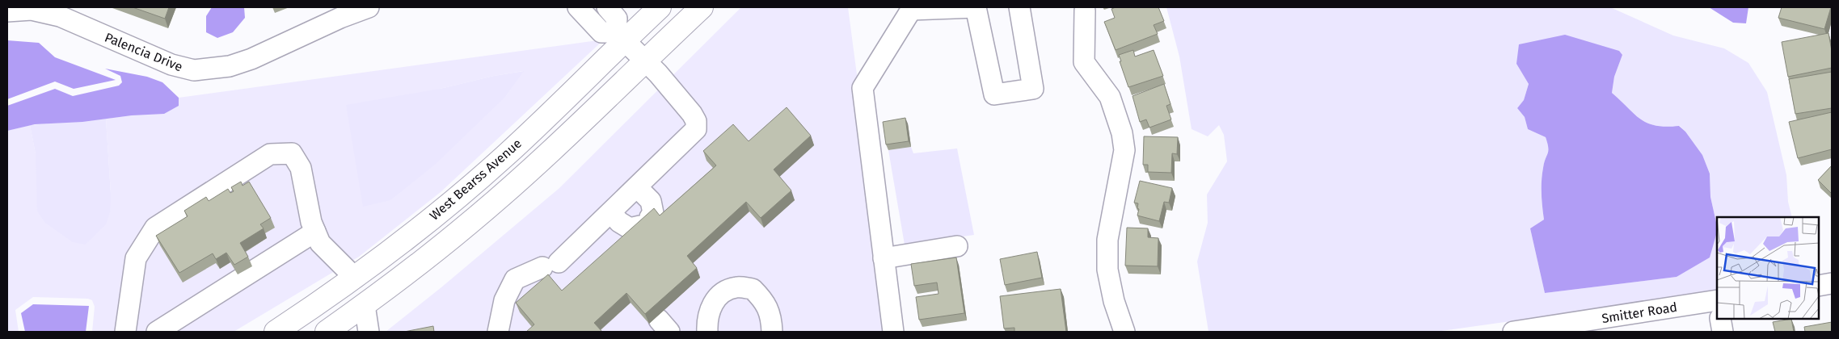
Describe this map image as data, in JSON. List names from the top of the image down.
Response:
{
  "streets": {
    "main road": ["West Bearss Avenue"],
    "street": ["Palencia Drive", "Smitter Road"]
  }
}
